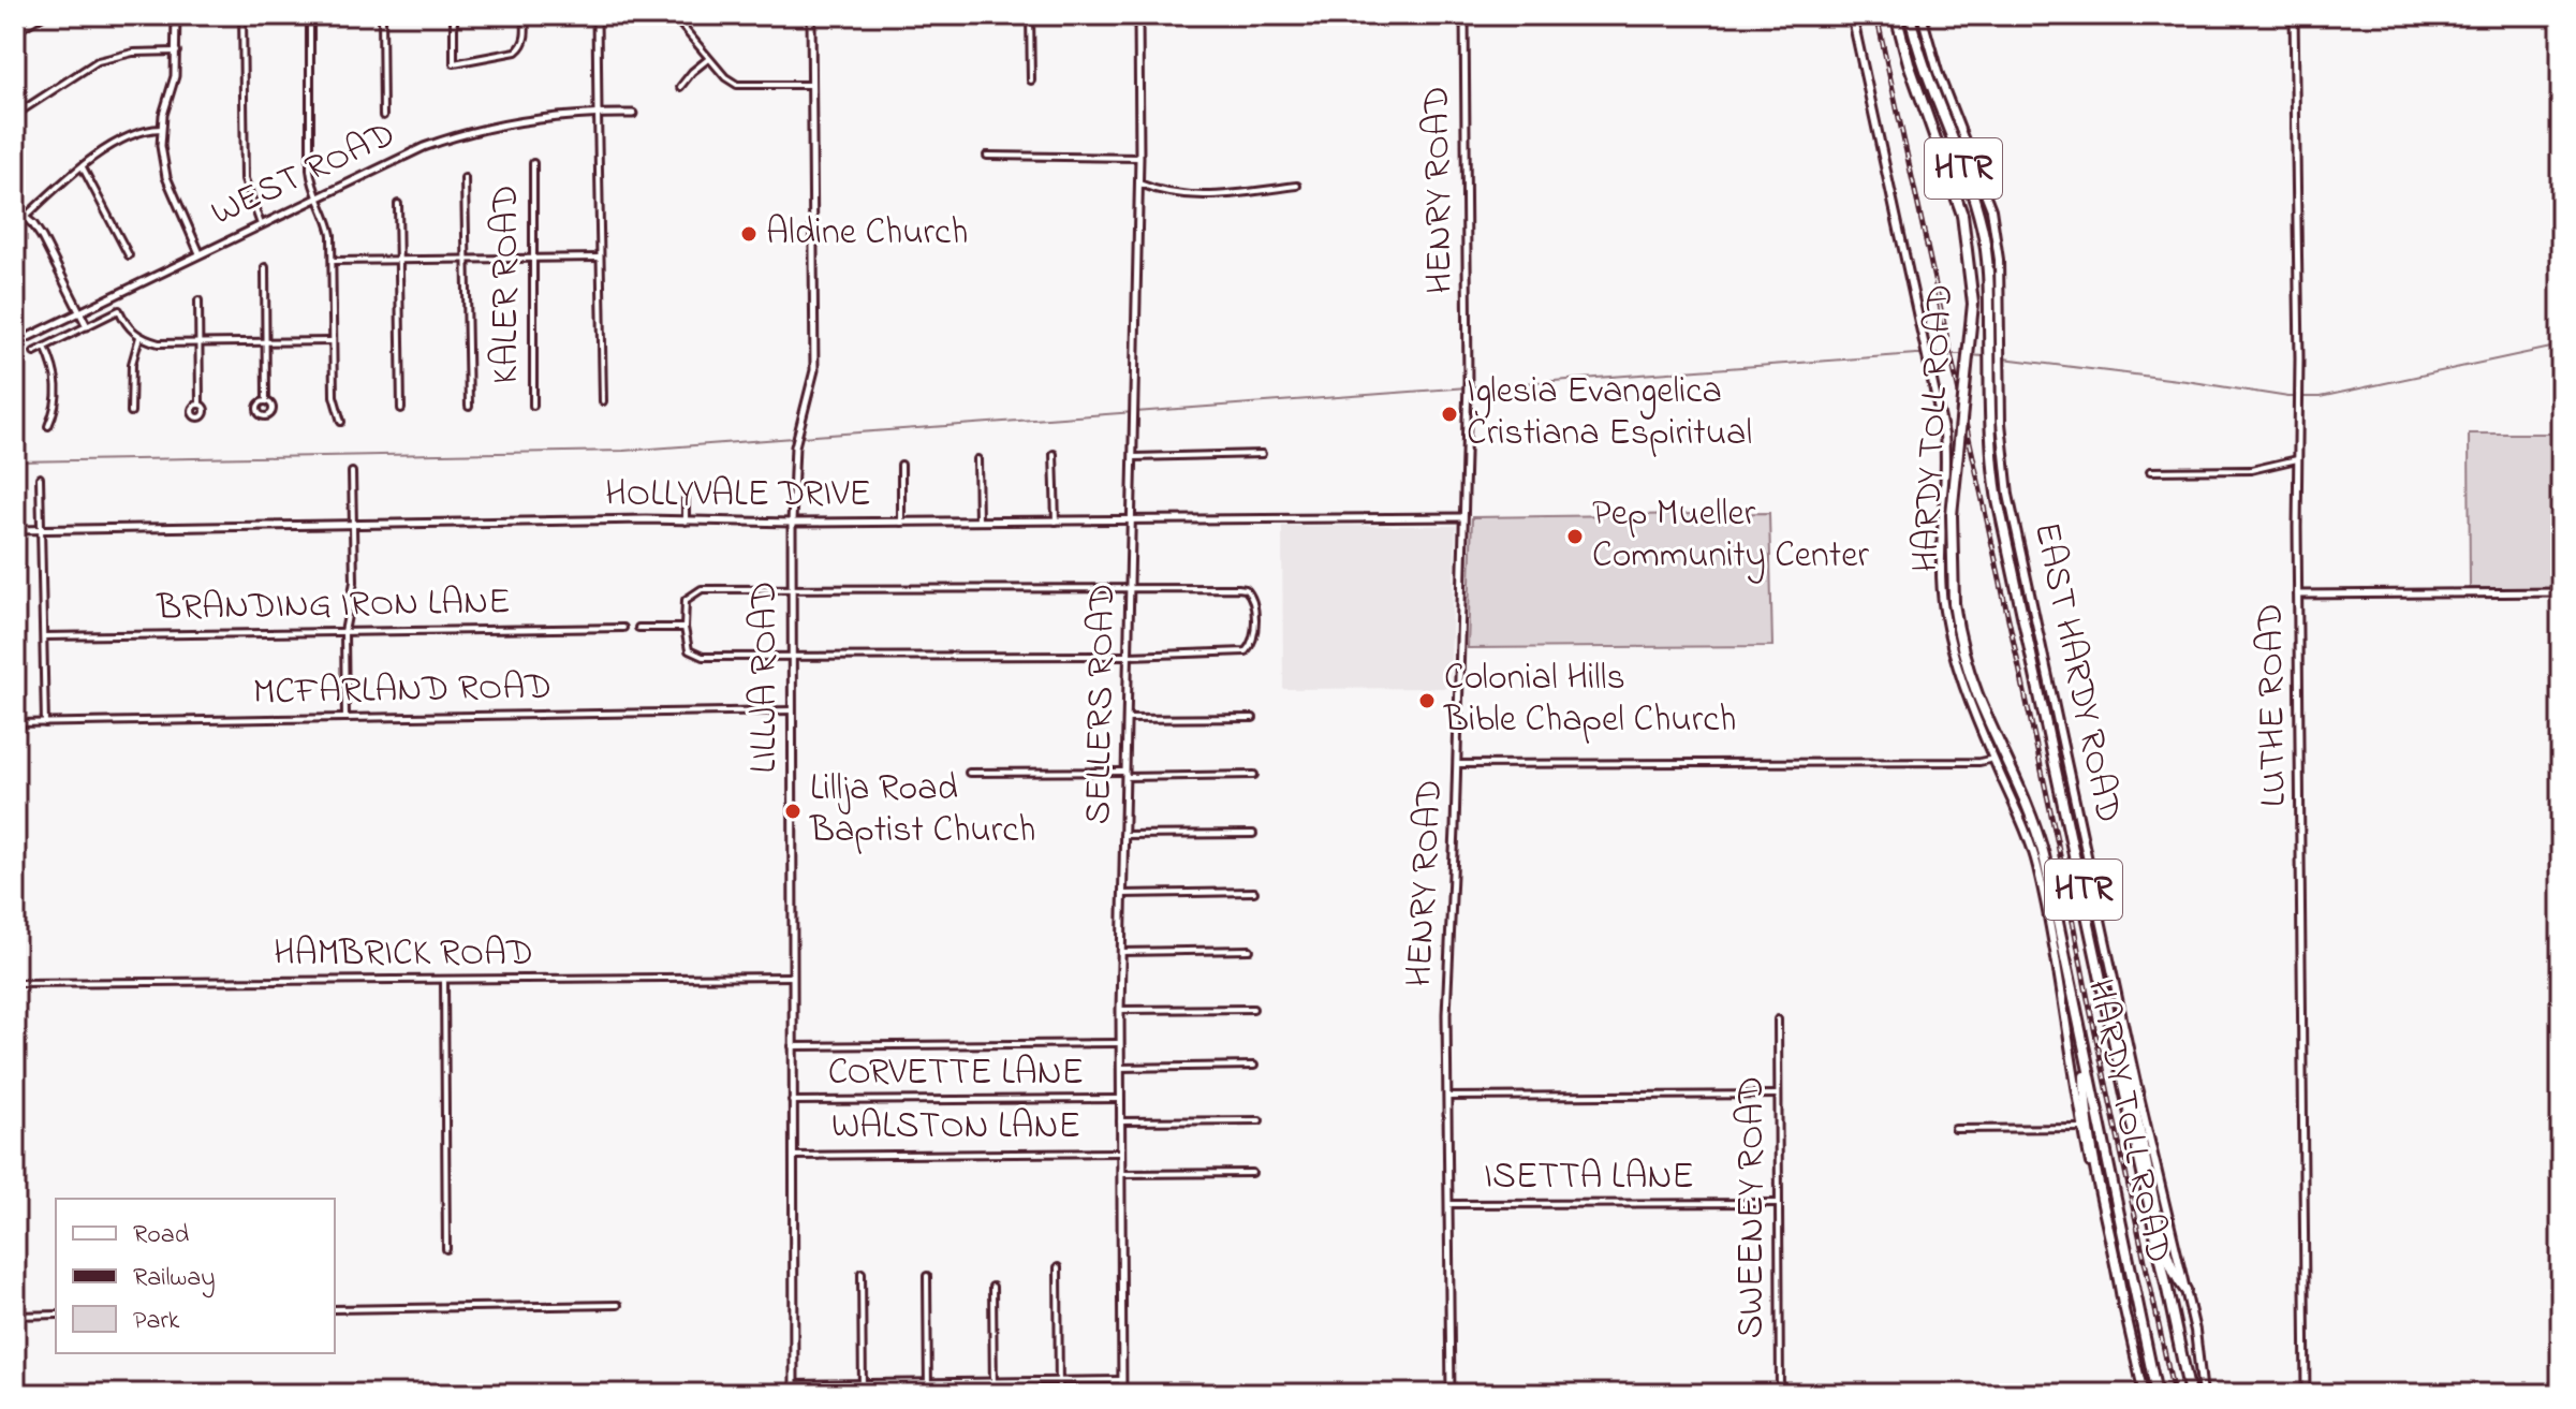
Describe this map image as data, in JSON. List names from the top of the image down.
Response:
{
  "streets": {
    "highway": ["HTR", "HARDY TOLL ROAD"],
    "main road": ["EAST HARDY ROAD"],
    "street": [
      "WEST ROAD",
      "HENRY ROAD",
      "KALER ROAD",
      "HOLLYVALE DRIVE",
      "BRANDING IRON LANE",
      "LILLJA ROAD",
      "MCFARLAND ROAD",
      "SELLERS ROAD",
      "LUTHE ROAD",
      "HAMBRICK ROAD",
      "CORVETTE LANE",
      "WALSTON LANE",
      "ISETTA LANE",
      "SWEENEY ROAD"
    ]
  },
  "crossings": [
    ["HENRY ROAD", "HOLLYVALE DRIVE"],
    ["HENRY ROAD", "ISETTA LANE"],
    ["HOLLYVALE DRIVE", "LILLJA ROAD"],
    ["HOLLYVALE DRIVE", "SELLERS ROAD"],
    ["LILLJA ROAD", "MCFARLAND ROAD"],
    ["LILLJA ROAD", "HAMBRICK ROAD"],
    ["LILLJA ROAD", "CORVETTE LANE"],
    ["LILLJA ROAD", "WALSTON LANE"],
    ["SELLERS ROAD", "CORVETTE LANE"],
    ["SELLERS ROAD", "WALSTON LANE"],
    ["ISETTA LANE", "SWEENEY ROAD"]
  ],
  "places": [
    "Aldine Church",
    "Iglesia Evangelica Cristiana Espiritual",
    "Pep Mueller Community Center",
    "Colonial Hills Bible Chapel Church",
    "Lillja Road Baptist Church"
  ],
  "legend": ["Road", "Railway", "Park"]
}
